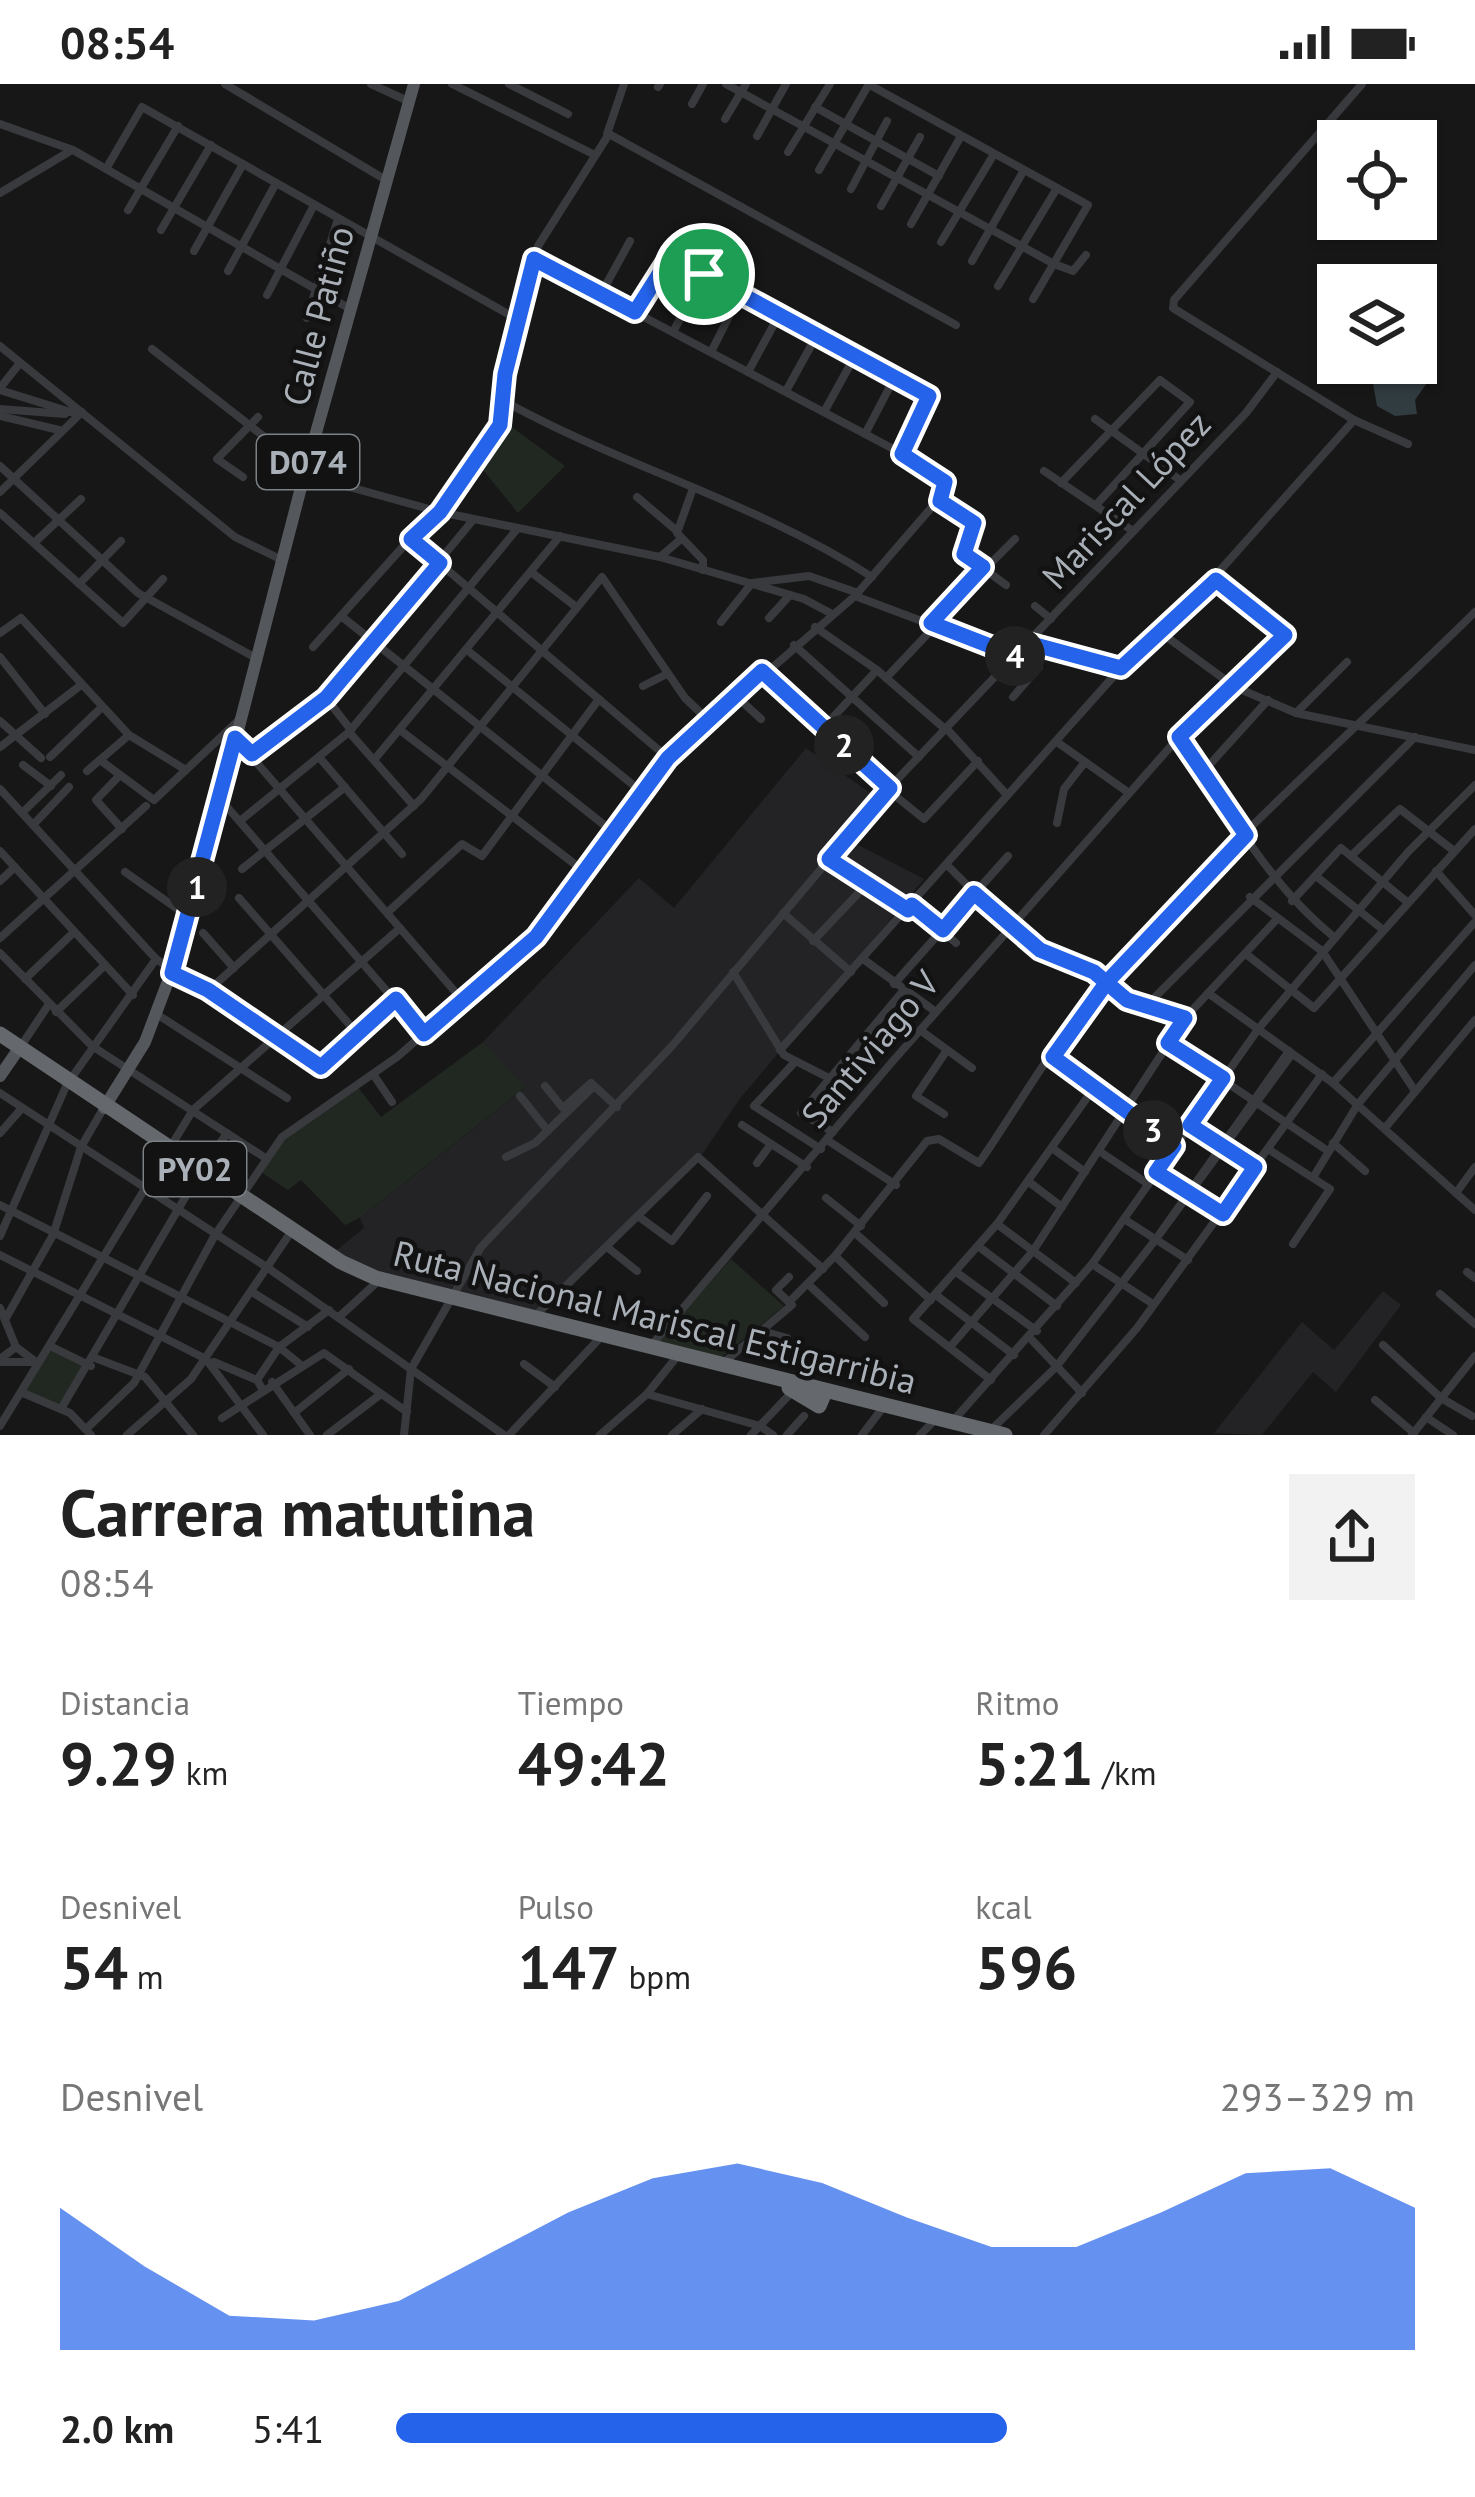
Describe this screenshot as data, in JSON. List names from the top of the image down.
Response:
{
  "streets": {
    "highway": ["PY02", "Ruta Nacional Mariscal Estigarribia"],
    "main road": ["Calle Patiño", "D074"],
    "street": ["Mariscal López", "Santiviago V"]
  },
  "crossings": [
    ["Calle Patiño", "Ruta Nacional Mariscal Estigarribia"],
    ["Mariscal López", "Ruta Nacional Mariscal Estigarribia"],
    ["Santiviago V", "Ruta Nacional Mariscal Estigarribia"]
  ],
  "page": {
    "status": "08:54",
    "pins": [
      "4",
      "2",
      "1",
      "3"
    ],
    "heading": ["Carrera matutina", "08:54"],
    "stats": [
      ["Distancia", "9.29 km"],
      ["Tiempo", "49:42"],
      ["Ritmo", "5:21 /km"],
      ["Desnivel", "54 m"],
      ["Pulso", "147 bpm"],
      ["kcal", "596"]
    ],
    "chart": ["Desnivel", "293–329 m"],
    "list": [
      {
        "name": "2.0 km",
        "note": "5:41"
      }
    ]
  }
}
